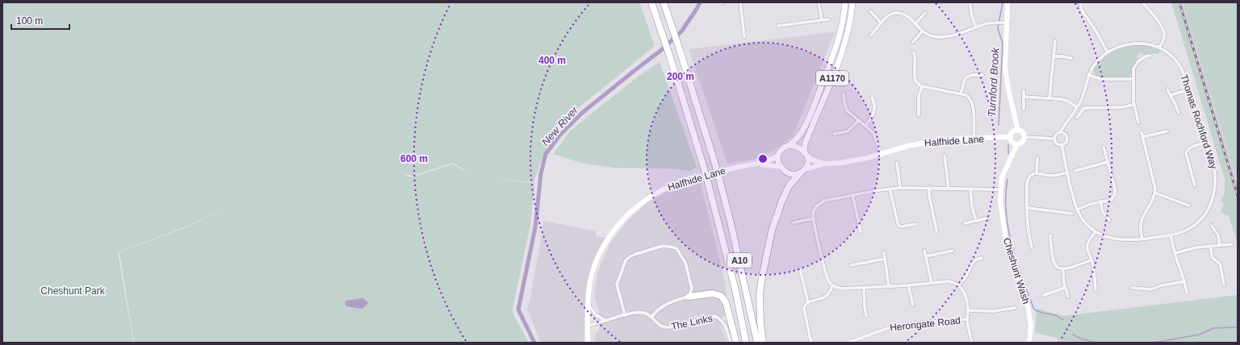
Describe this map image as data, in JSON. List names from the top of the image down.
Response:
{
  "streets": {
    "highway": ["A10"],
    "main road": ["A1170", "Halfhide Lane", "Cheshunt Wash"],
    "street": ["Thomas Rochford Way", "The Links", "Herongate Road"]
  },
  "crossings": [
    ["A1170", "Halfhide Lane"],
    ["Halfhide Lane", "Cheshunt Wash"],
    ["Halfhide Lane", "The Links"]
  ],
  "water": ["Turnford Brook", "New River"],
  "parks": ["Cheshunt Park"],
  "scale_bar": "100 m",
  "rings": ["400 m", "200 m", "600 m"]
}
